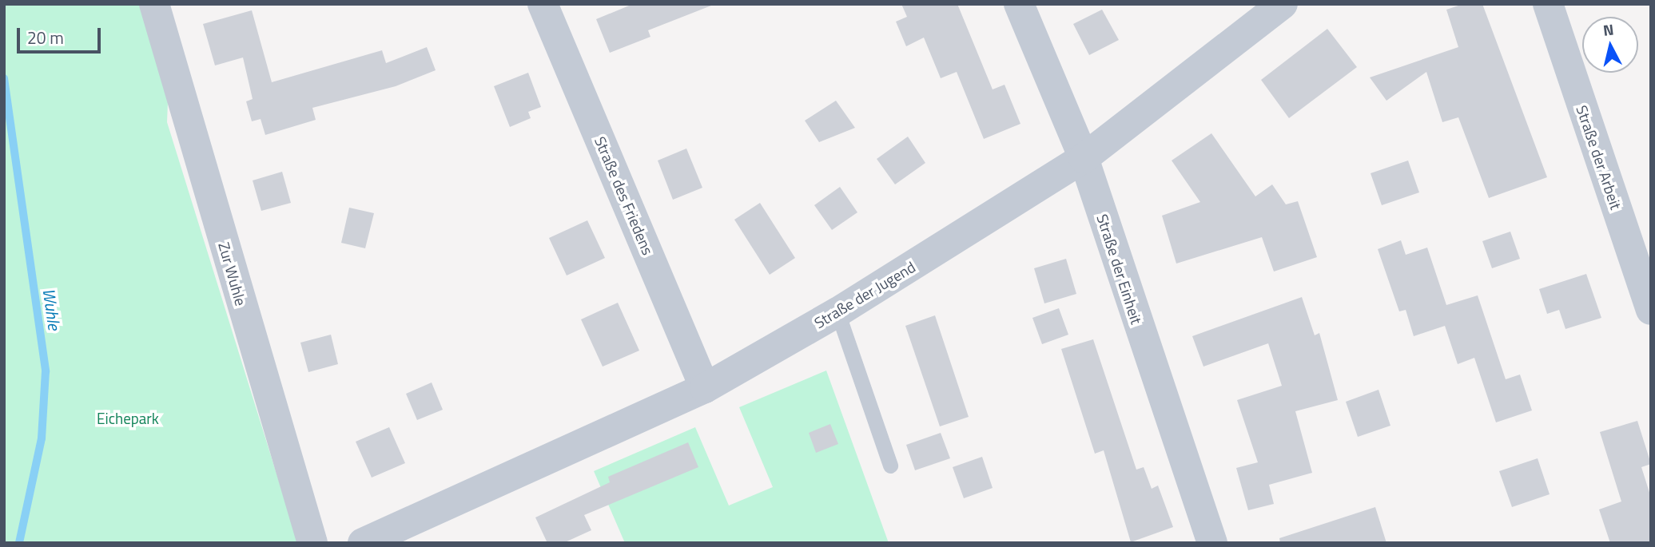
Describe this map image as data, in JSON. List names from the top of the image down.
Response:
{
  "streets": {
    "street": [
      "Straße der Arbeit",
      "Straße des Friedens",
      "Straße der Einheit",
      "Zur Wuhle",
      "Straße der Jugend"
    ]
  },
  "crossings": [
    ["Straße des Friedens", "Straße der Jugend"],
    ["Straße der Einheit", "Straße der Jugend"]
  ],
  "water": ["Wuhle"],
  "parks": ["Eichepark"],
  "scale_bar": "20 m",
  "north": "top"
}
